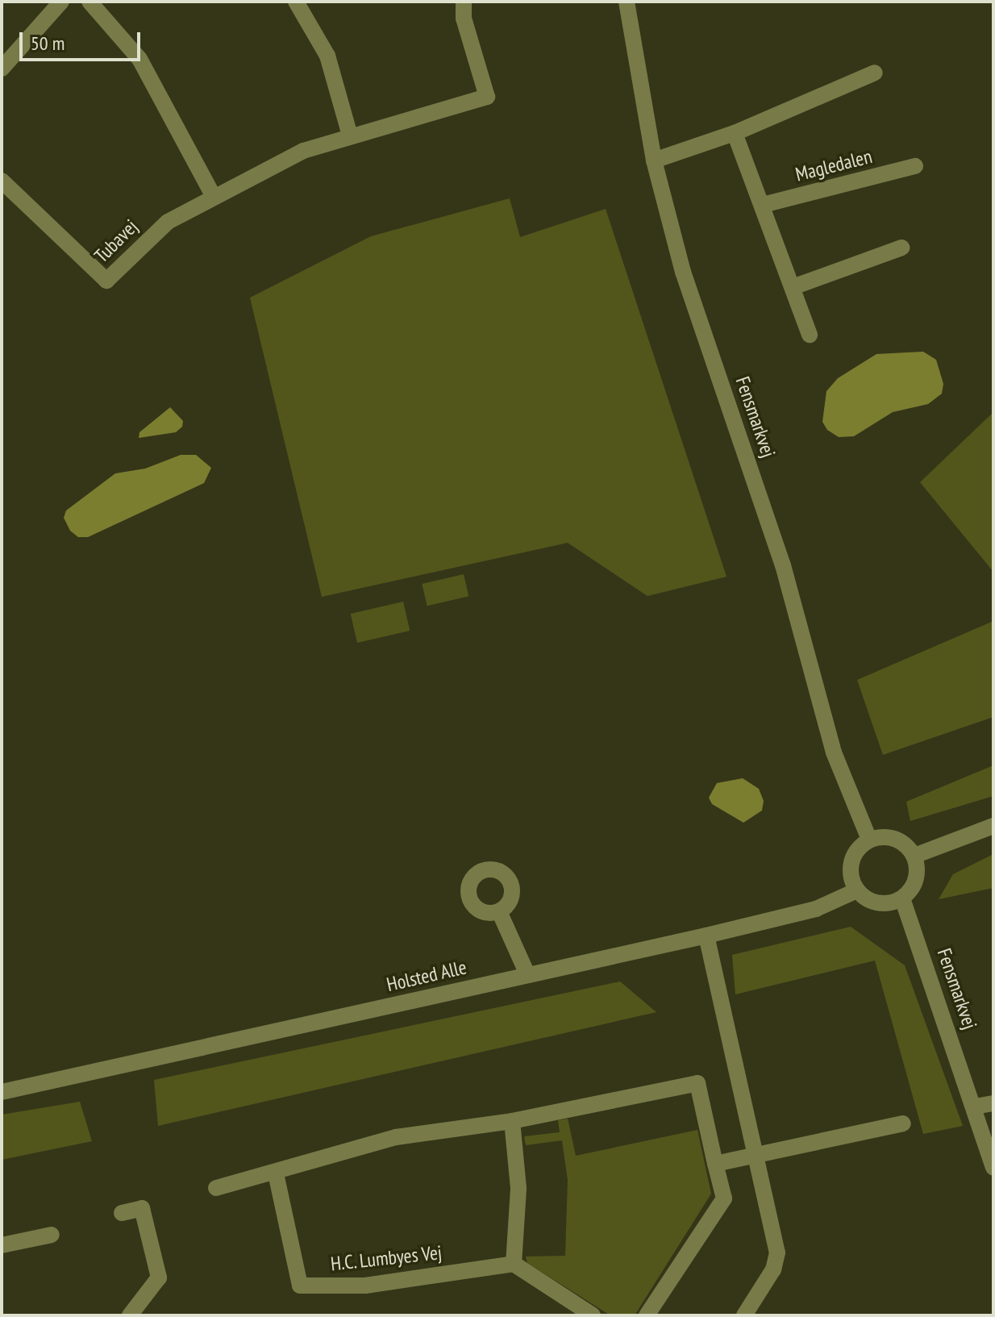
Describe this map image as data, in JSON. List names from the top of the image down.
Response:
{
  "streets": {
    "street": [
      "Magledalen",
      "Tubavej",
      "Fensmarkvej",
      "Holsted Alle",
      "H.C. Lumbyes Vej"
    ]
  },
  "crossings": [
    ["Fensmarkvej", "Holsted Alle"]
  ],
  "scale_bar": "50 m"
}
